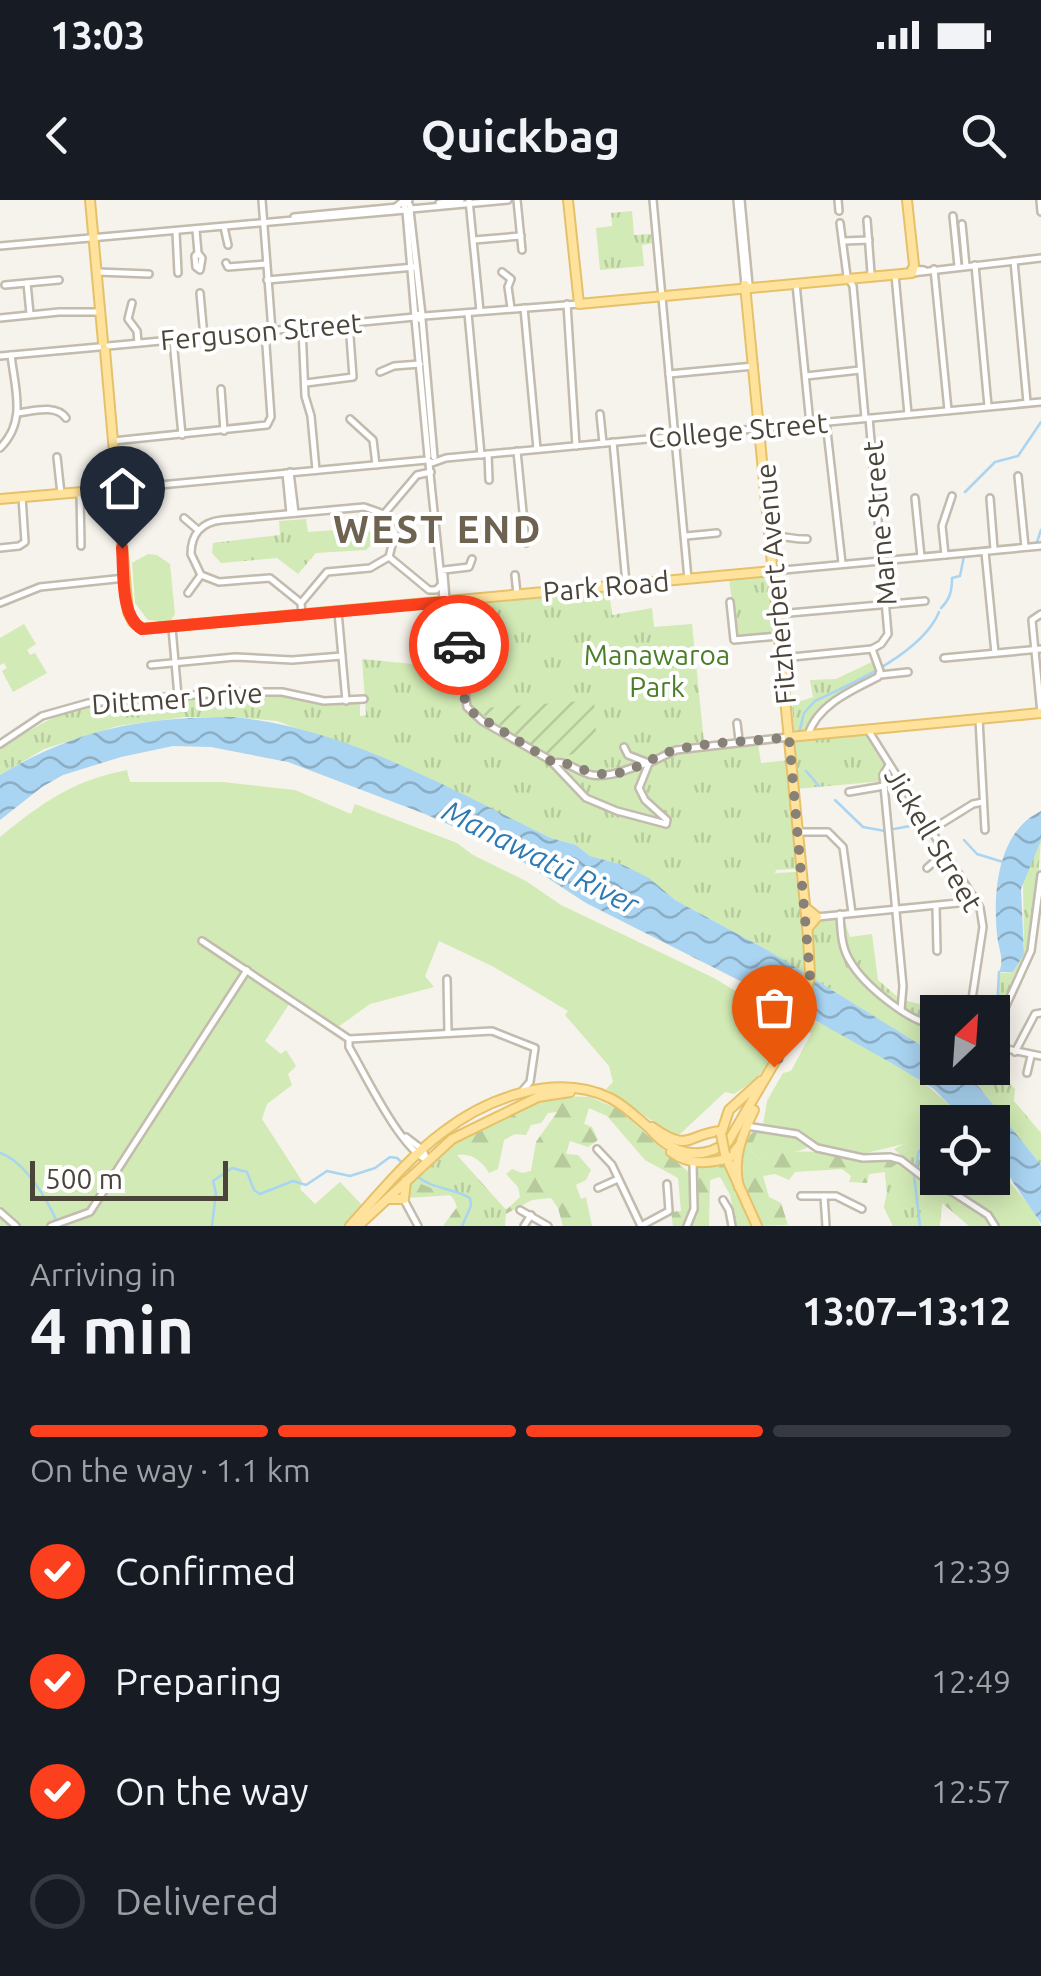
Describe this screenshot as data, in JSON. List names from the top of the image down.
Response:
{
  "streets": {
    "main road": [
      "Ferguson Street",
      "College Street",
      "Fitzherbert Avenue",
      "Park Road"
    ],
    "street": ["Marne Street", "Dittmer Drive", "Jickell Street"]
  },
  "crossings": [
    ["Ferguson Street", "Marne Street"],
    ["College Street", "Marne Street"],
    ["College Street", "Fitzherbert Avenue"],
    ["Marne Street", "Park Road"],
    ["Fitzherbert Avenue", "Park Road"]
  ],
  "districts": ["WEST END"],
  "water": ["Manawatū River"],
  "parks": ["Manawaroa Park"],
  "scale_bar": "500 m",
  "north": "top right",
  "page": {
    "status": "13:03",
    "header": "Quickbag",
    "scale": "500 m",
    "heading": ["4 min", "Arriving in", "13:07–13:12"],
    "bar": "On the way · 1.1 km",
    "list": [
      ["Confirmed", "12:39"],
      ["Preparing", "12:49"],
      ["On the way", "12:57"],
      "Delivered"
    ]
  }
}
